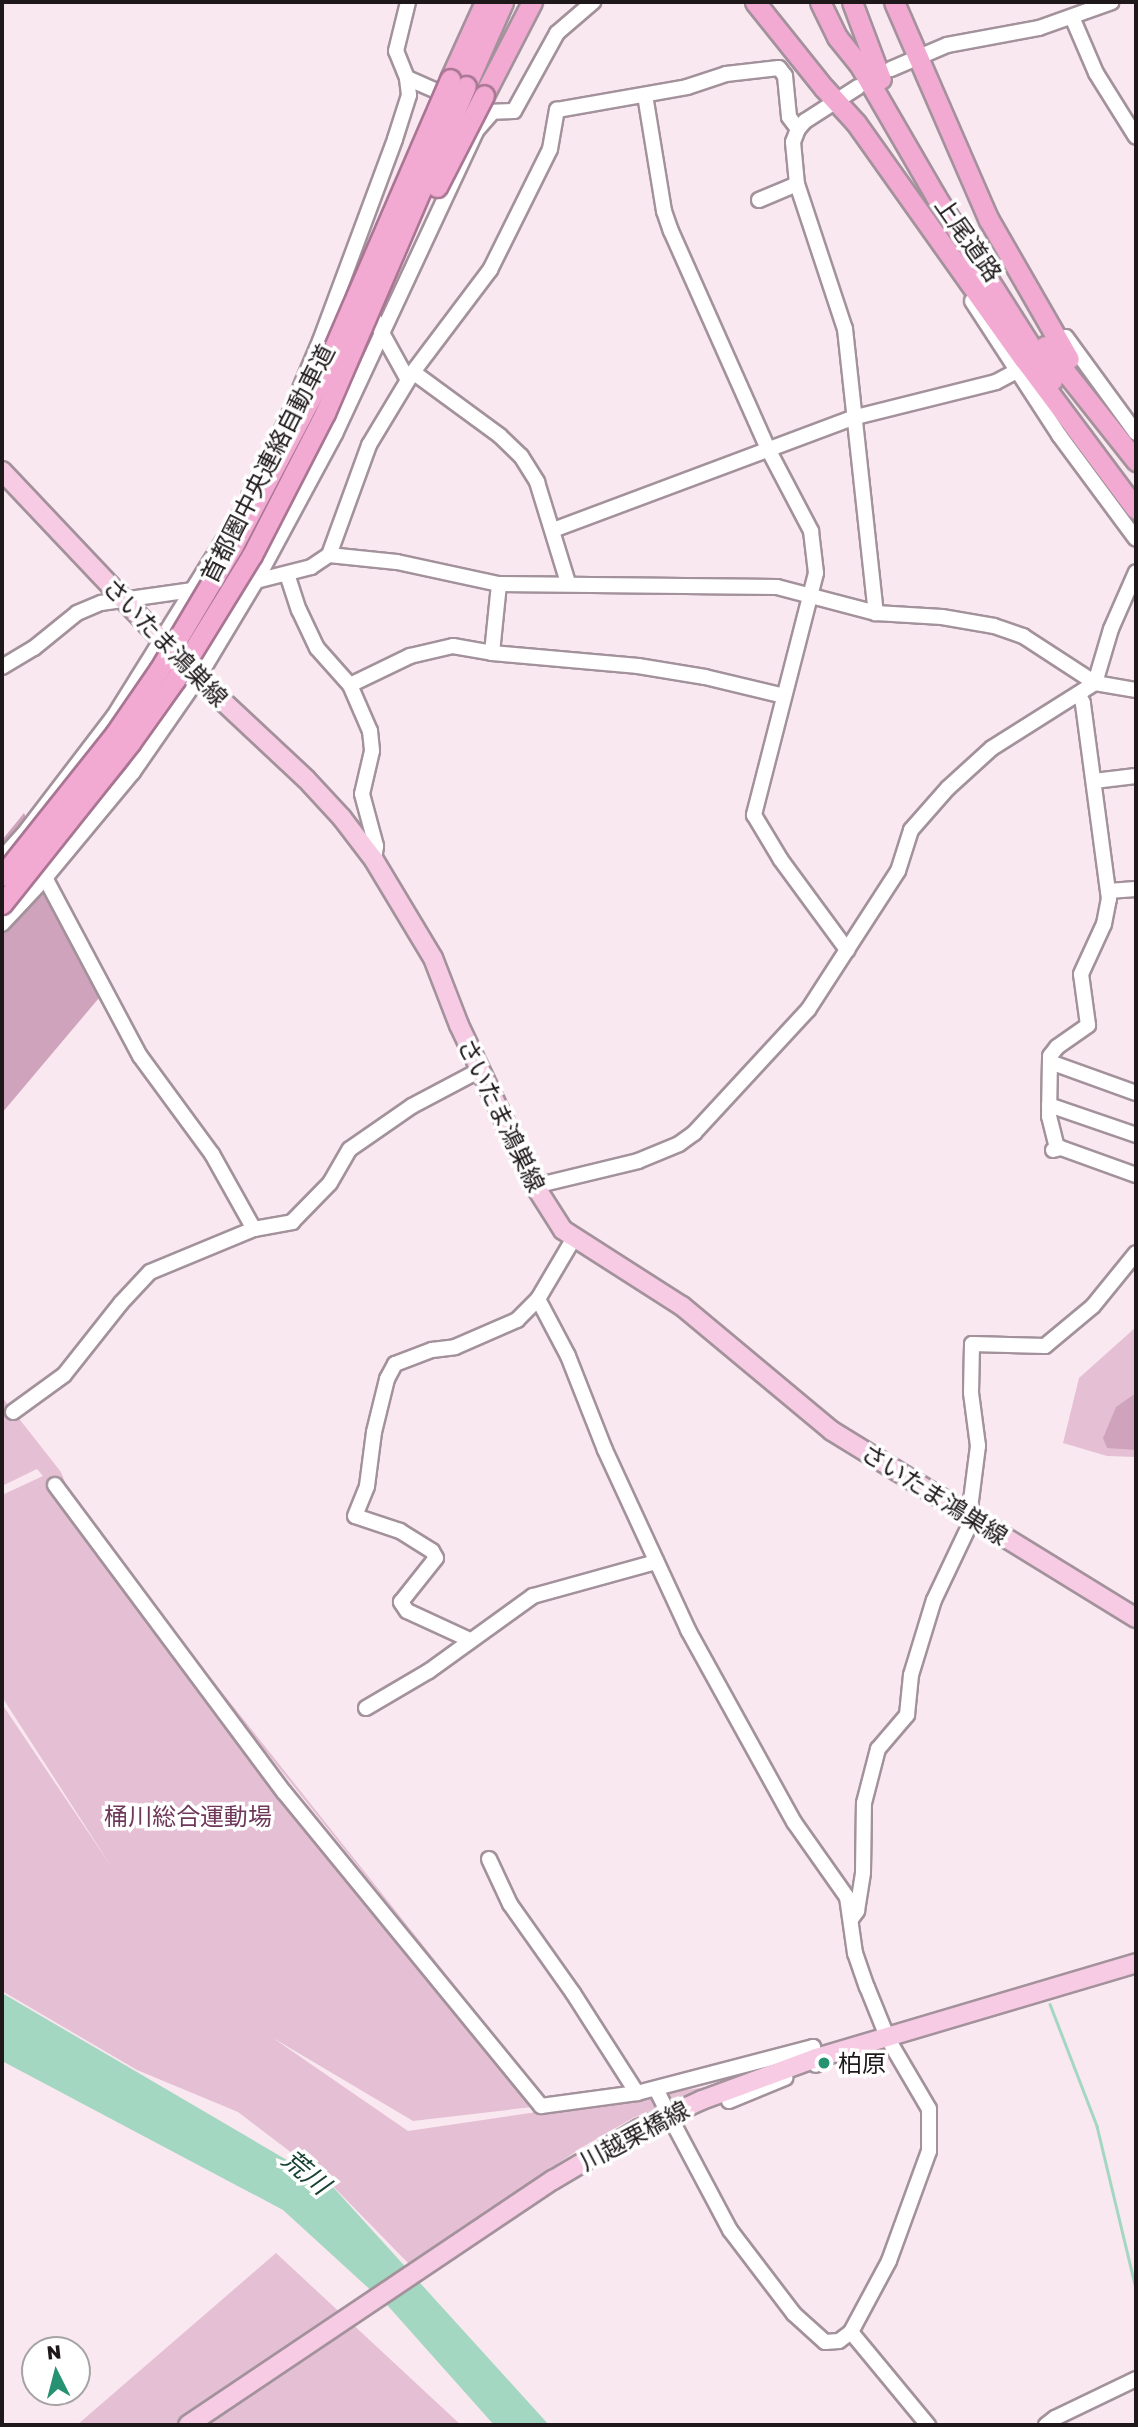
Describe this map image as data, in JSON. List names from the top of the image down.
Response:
{
  "streets": {
    "highway": ["上尾道路", "首都圏中央連絡自動車道"],
    "main road": ["さいたま鴻巣線", "川越栗橋線"]
  },
  "water": ["荒川"],
  "parks": ["桶川総合運動場"],
  "places": ["柏原"],
  "north": "top"
}
